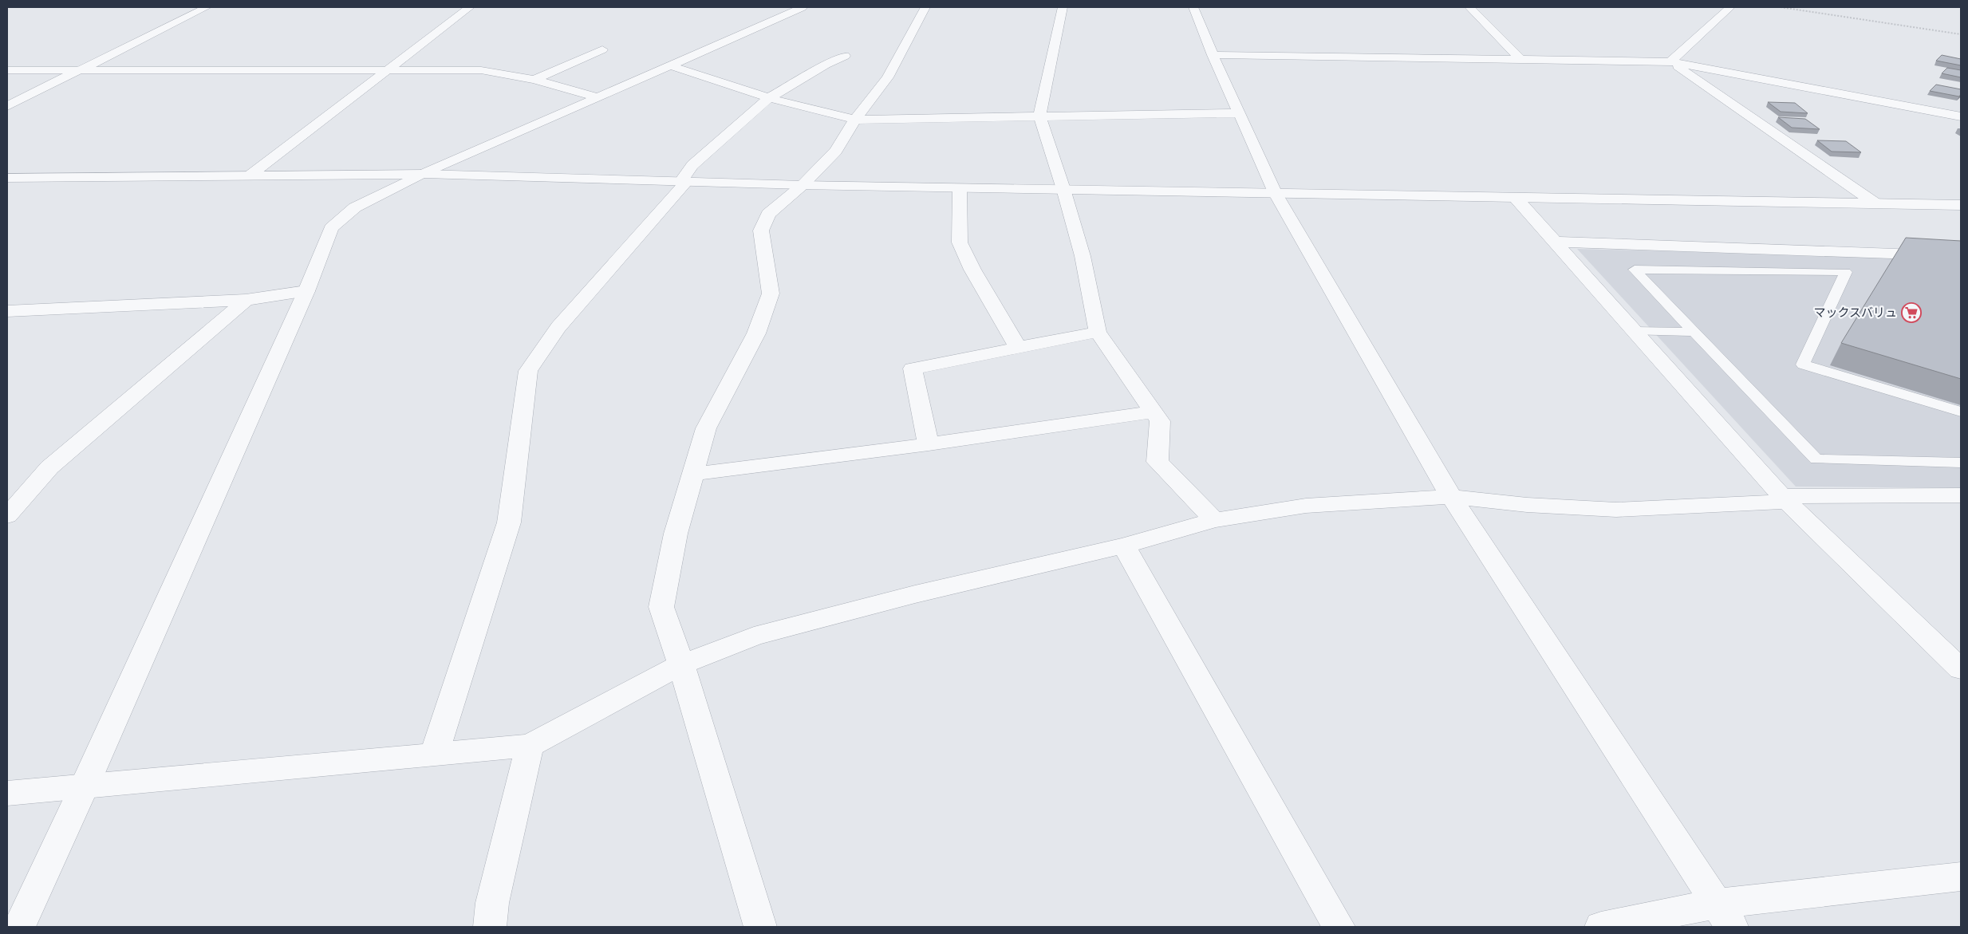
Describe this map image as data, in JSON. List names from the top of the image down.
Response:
{
  "places": {
    "supermarket": ["マックスバリュ"]
  }
}
